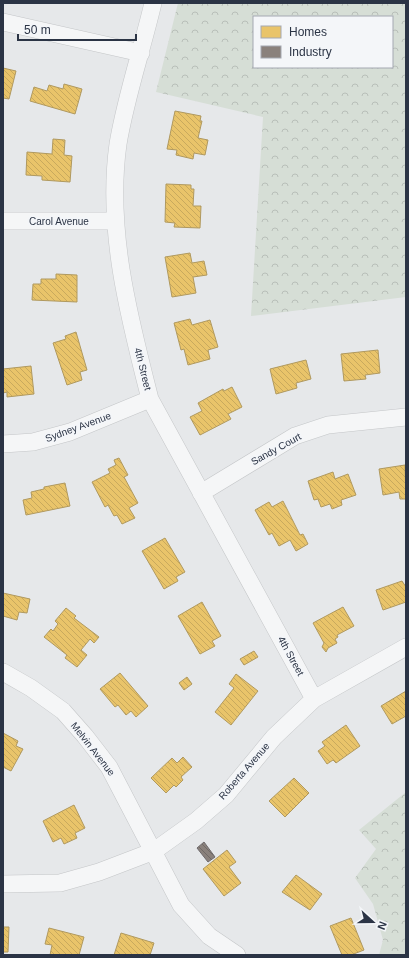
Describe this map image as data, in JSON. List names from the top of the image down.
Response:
{
  "streets": {
    "street": [
      "Carol Avenue",
      "4th Street",
      "Sydney Avenue",
      "Sandy Court",
      "Melvin Avenue",
      "Roberta Avenue"
    ]
  },
  "crossings": [
    ["Carol Avenue", "4th Street"],
    ["4th Street", "Sydney Avenue"],
    ["4th Street", "Sandy Court"],
    ["4th Street", "Roberta Avenue"],
    ["Melvin Avenue", "Roberta Avenue"]
  ],
  "legend": ["Homes", "Industry"],
  "scale_bar": "50 m",
  "north": "right"
}
